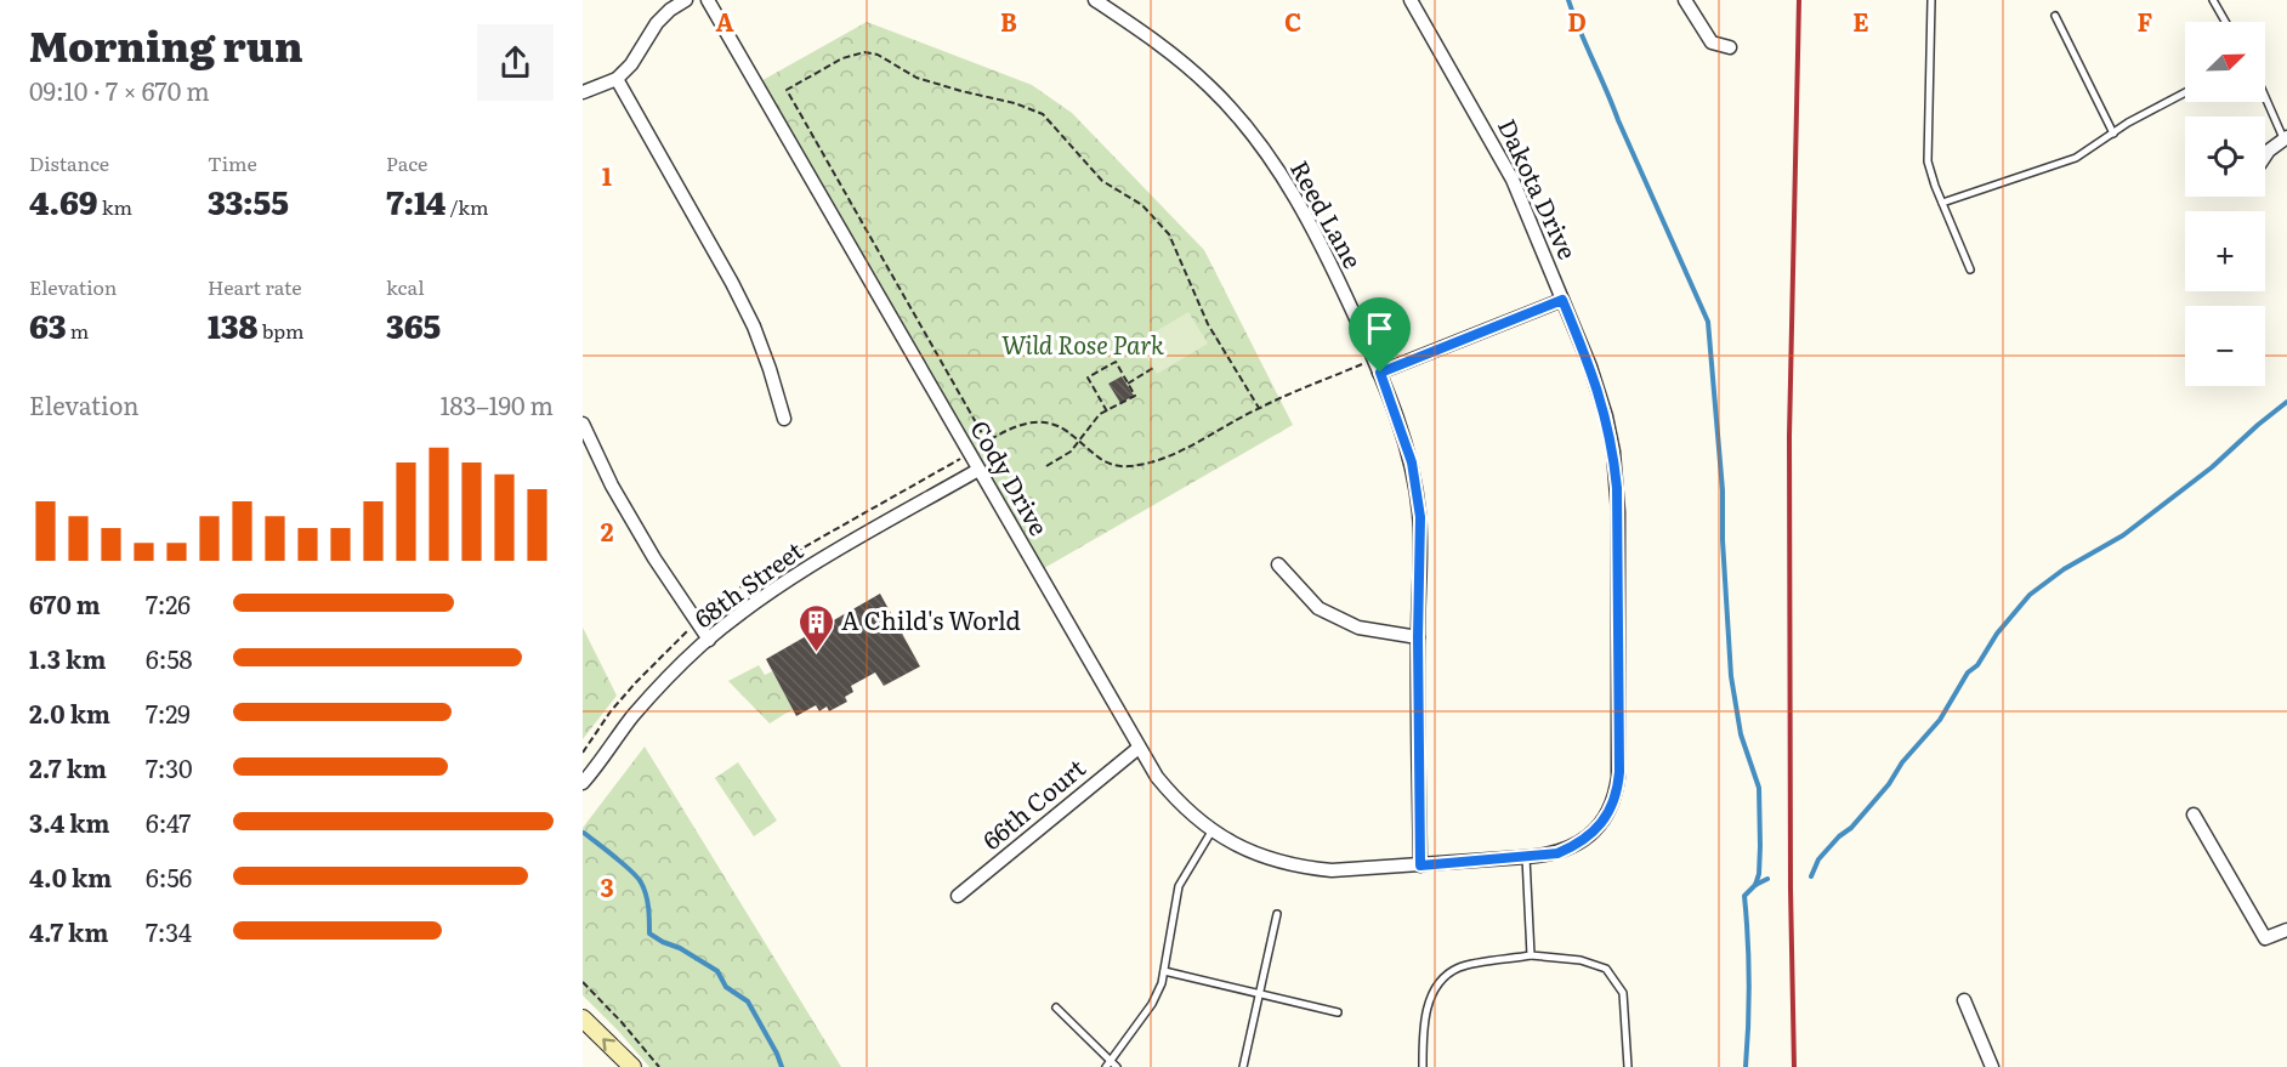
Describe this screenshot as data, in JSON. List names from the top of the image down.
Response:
{
  "streets": {
    "street": [
      "Dakota Drive",
      "Reed Lane",
      "Cody Drive",
      "68th Street",
      "66th Court"
    ]
  },
  "crossings": [
    ["Dakota Drive", "Cody Drive"],
    ["Reed Lane", "Cody Drive"],
    ["Cody Drive", "68th Street"],
    ["Cody Drive", "66th Court"]
  ],
  "parks": ["Wild Rose Park"],
  "places": {
    "building": ["A Child's World"]
  },
  "north": "top right",
  "page": {
    "heading": ["Morning run", "09:10 · 7 × 670 m"],
    "map_buttons": ["+", "−"],
    "stats": [
      ["Distance", "4.69 km"],
      ["Time", "33:55"],
      ["Pace", "7:14 /km"],
      ["Elevation", "63 m"],
      ["Heart rate", "138 bpm"],
      ["kcal", "365"]
    ],
    "chart": ["Elevation", "183–190 m"],
    "list": [
      {
        "name": "670 m",
        "note": "7:26"
      },
      {
        "name": "1.3 km",
        "note": "6:58"
      },
      {
        "name": "2.0 km",
        "note": "7:29"
      },
      {
        "name": "2.7 km",
        "note": "7:30"
      },
      {
        "name": "3.4 km",
        "note": "6:47"
      },
      {
        "name": "4.0 km",
        "note": "6:56"
      },
      {
        "name": "4.7 km",
        "note": "7:34"
      }
    ]
  },
  "grid": {
    "columns": [
      "A",
      "B",
      "C",
      "D",
      "E",
      "F"
    ],
    "rows": ["1", "2", "3"]
  }
}
